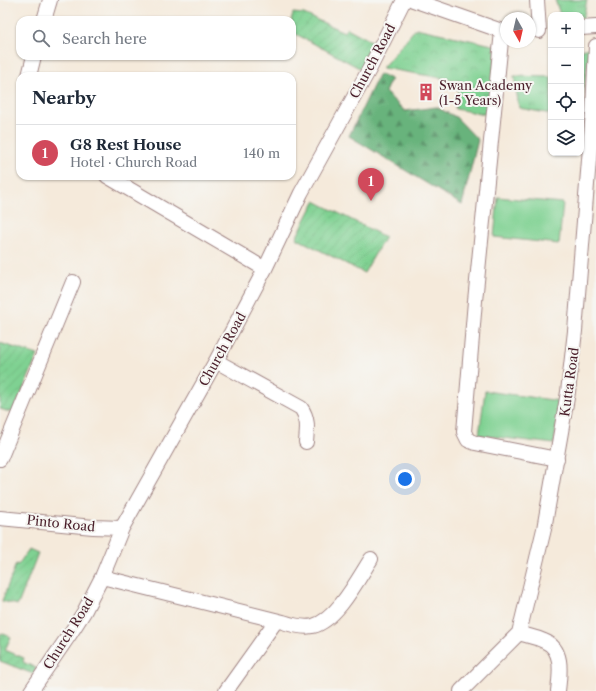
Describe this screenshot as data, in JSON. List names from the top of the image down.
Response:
{
  "streets": {
    "street": ["Church Road", "Kutta Road", "Pinto Road"]
  },
  "crossings": [
    ["Church Road", "Pinto Road"]
  ],
  "places": {
    "building": ["Swan Academy (1-5 Years)"]
  },
  "north": "bottom",
  "page": {
    "map_buttons": ["+", "−"],
    "search": "Search here",
    "heading": "Nearby",
    "list": [
      {
        "mark": "1",
        "name": "G8 Rest House",
        "note": "Hotel · Church Road",
        "value": "140 m"
      }
    ],
    "pins": "1"
  }
}
